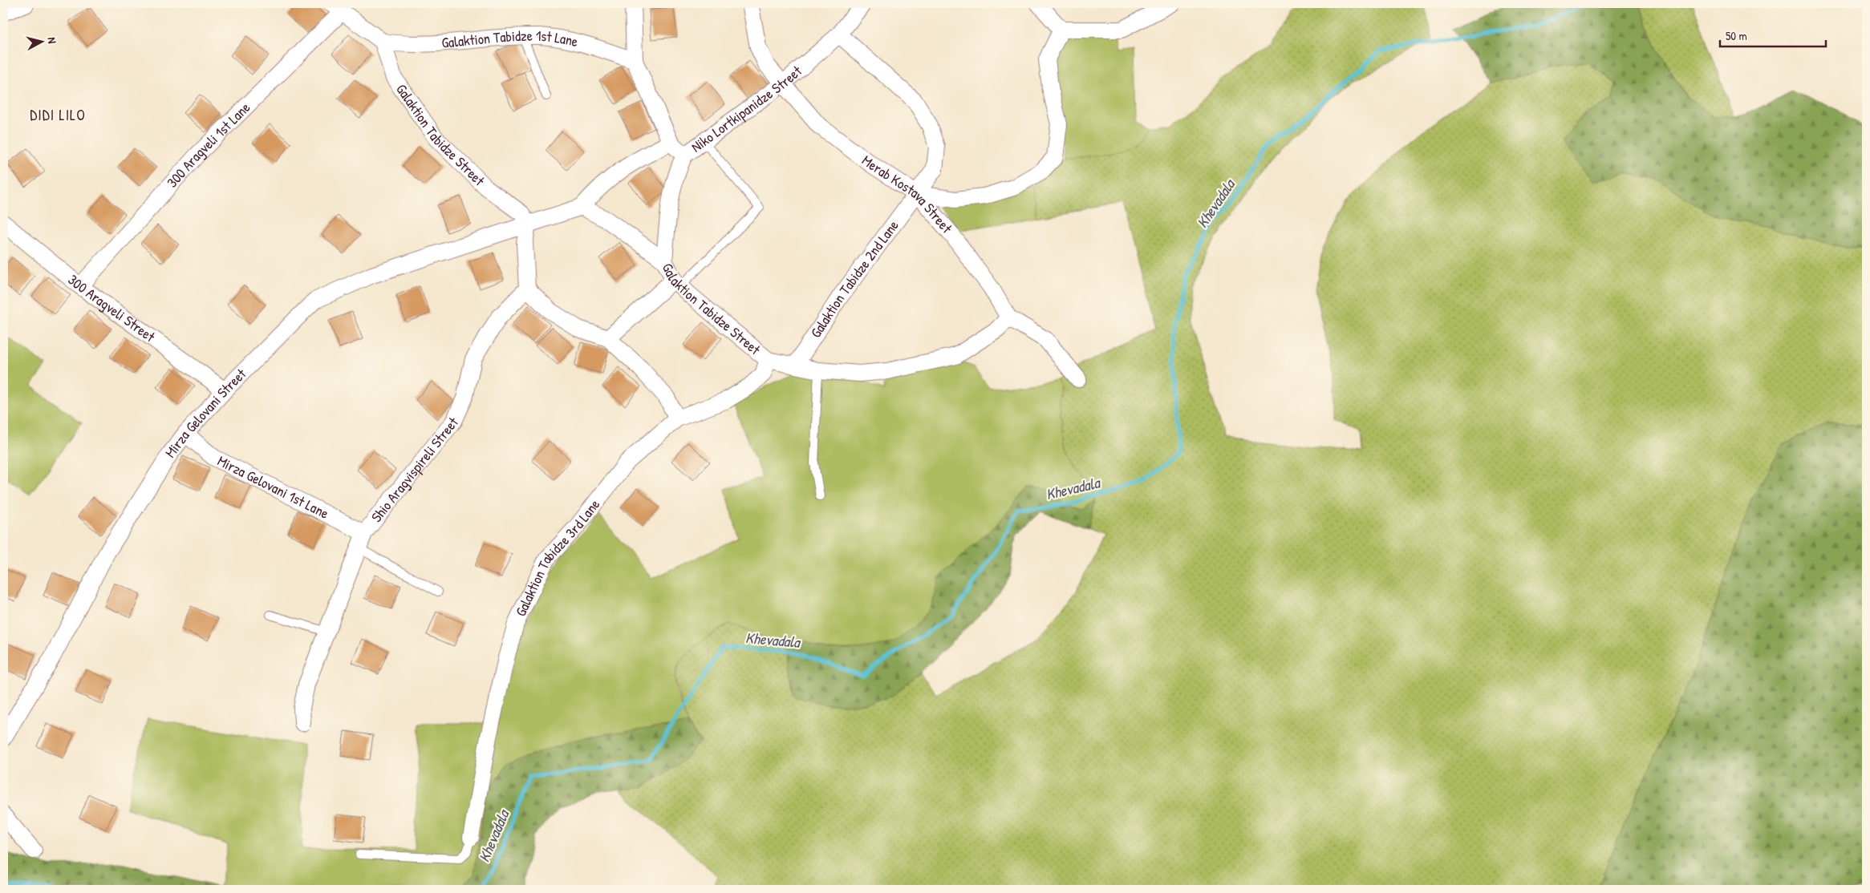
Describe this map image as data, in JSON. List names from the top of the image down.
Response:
{
  "streets": {
    "street": [
      "Galaktion Tabidze 1st Lane",
      "Niko Lortkipanidze Street",
      "Galaktion Tabidze Street",
      "300 Aragveli 1st Lane",
      "Merab Kostava Street",
      "Galaktion Tabidze 2nd Lane",
      "300 Aragveli Street",
      "Mirza Gelovani Street",
      "Shio Aragvispireli Street",
      "Mirza Gelovani 1st Lane",
      "Galaktion Tabidze 3rd Lane"
    ]
  },
  "crossings": [
    ["Galaktion Tabidze 1st Lane", "Galaktion Tabidze Street"],
    ["Niko Lortkipanidze Street", "Galaktion Tabidze Street"],
    ["Niko Lortkipanidze Street", "Merab Kostava Street"],
    ["Niko Lortkipanidze Street", "Galaktion Tabidze 2nd Lane"],
    ["Niko Lortkipanidze Street", "Mirza Gelovani Street"],
    ["Niko Lortkipanidze Street", "Shio Aragvispireli Street"],
    ["Galaktion Tabidze Street", "Merab Kostava Street"],
    ["Galaktion Tabidze Street", "Galaktion Tabidze 2nd Lane"],
    ["Galaktion Tabidze Street", "Mirza Gelovani Street"],
    ["Galaktion Tabidze Street", "Shio Aragvispireli Street"],
    ["Galaktion Tabidze Street", "Galaktion Tabidze 3rd Lane"],
    ["300 Aragveli 1st Lane", "300 Aragveli Street"],
    ["Merab Kostava Street", "Galaktion Tabidze 2nd Lane"],
    ["300 Aragveli Street", "Mirza Gelovani Street"],
    ["Mirza Gelovani Street", "Shio Aragvispireli Street"],
    ["Mirza Gelovani Street", "Mirza Gelovani 1st Lane"],
    ["Shio Aragvispireli Street", "Mirza Gelovani 1st Lane"]
  ],
  "districts": ["DIDI LILO"],
  "water": ["Khevadala"],
  "scale_bar": "50 m",
  "north": "right"
}
